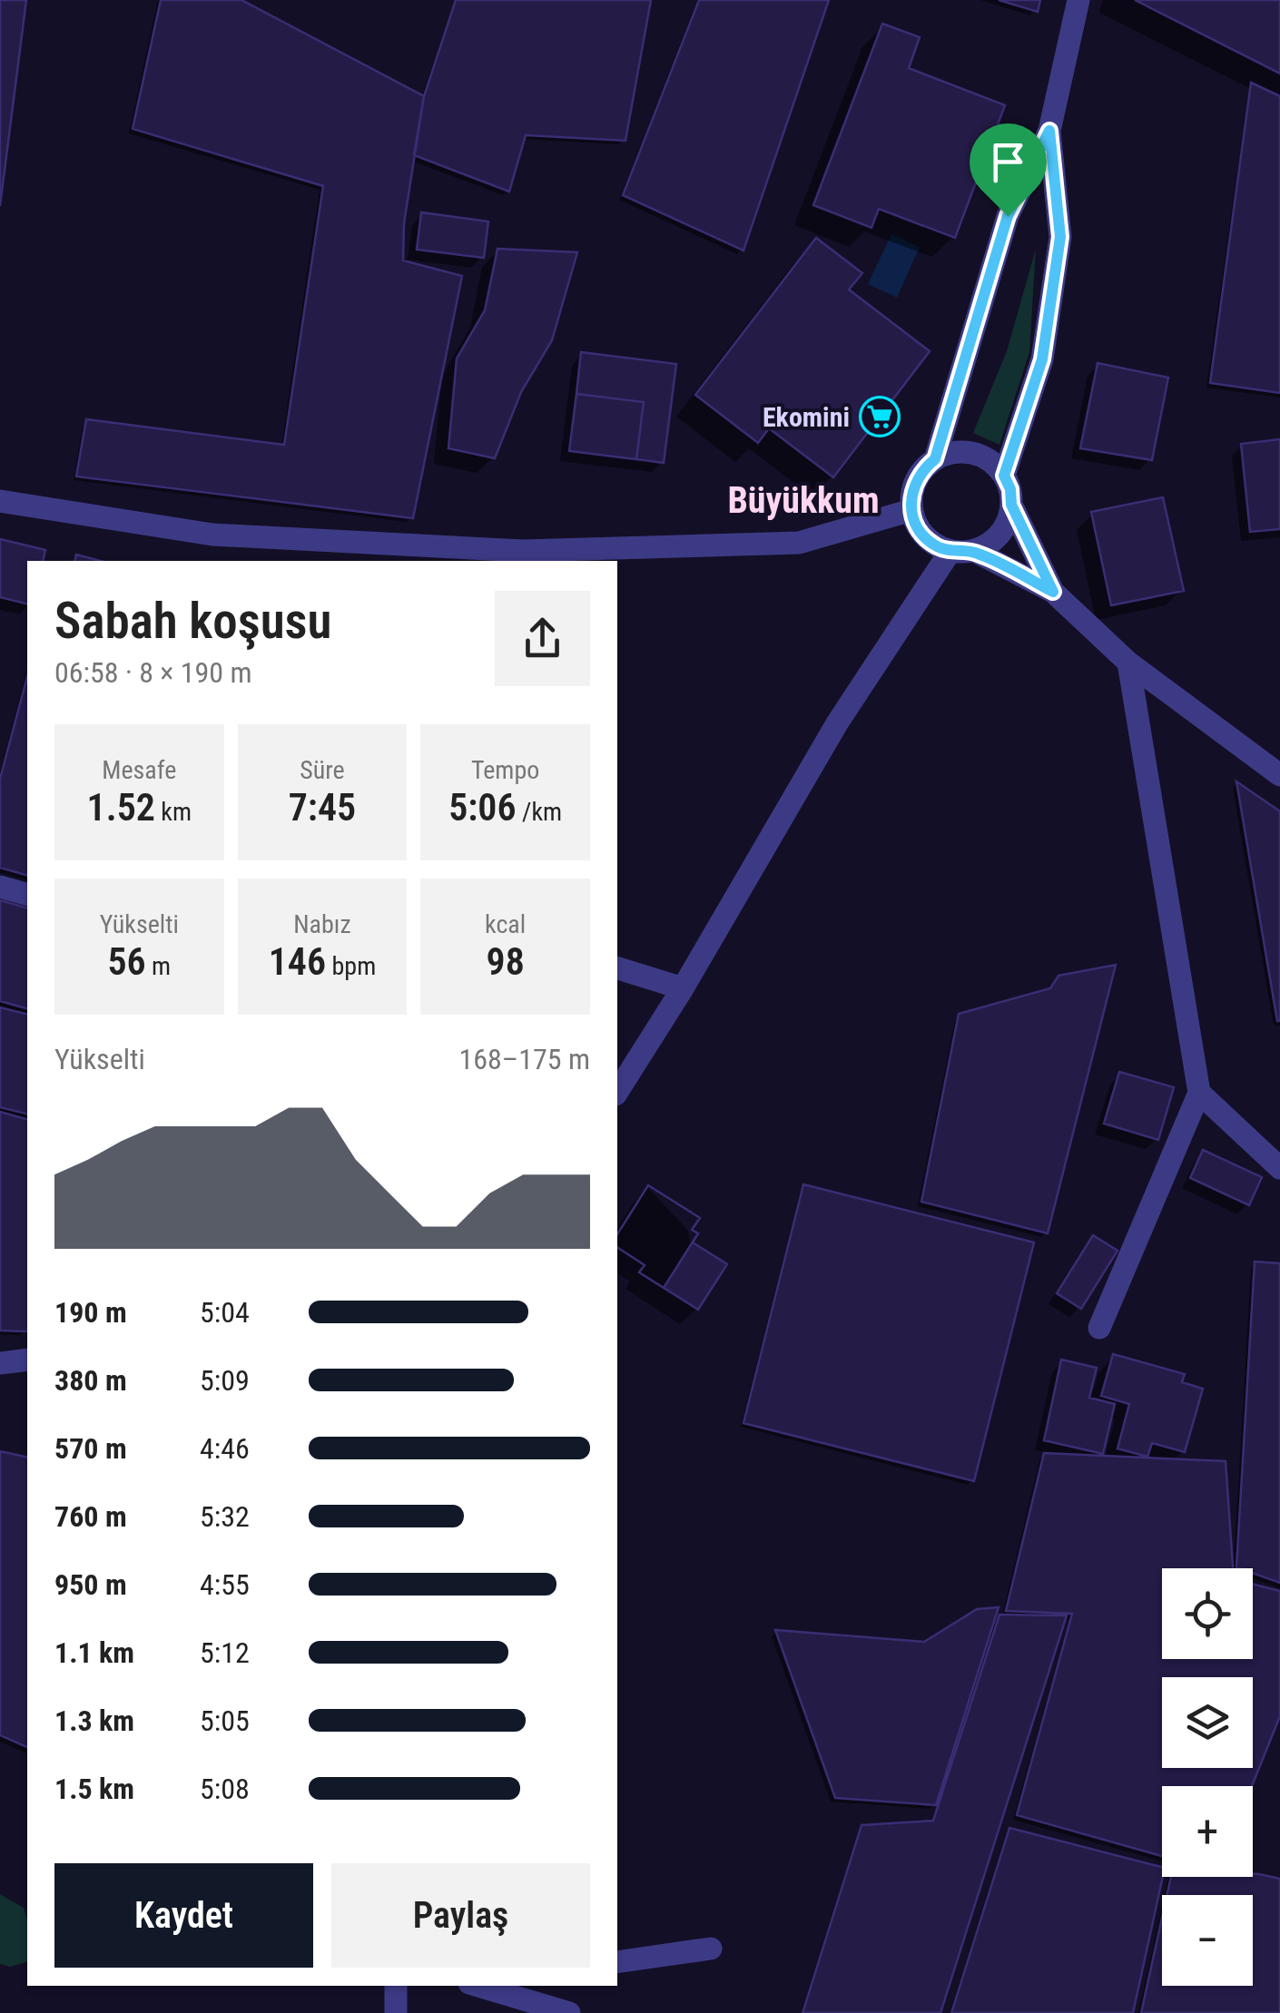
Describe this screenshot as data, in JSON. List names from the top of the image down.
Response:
{
  "districts": ["Büyükkum"],
  "places": {
    "supermarket": ["Ekomini"]
  },
  "page": {
    "heading": ["Sabah koşusu", "06:58 · 8 × 190 m"],
    "stats": [
      ["Mesafe", "1.52 km"],
      ["Süre", "7:45"],
      ["Tempo", "5:06 /km"],
      ["Yükselti", "56 m"],
      ["Nabız", "146 bpm"],
      ["kcal", "98"]
    ],
    "chart": ["Yükselti", "168–175 m"],
    "list": [
      {
        "name": "190 m",
        "note": "5:04"
      },
      {
        "name": "380 m",
        "note": "5:09"
      },
      {
        "name": "570 m",
        "note": "4:46"
      },
      {
        "name": "760 m",
        "note": "5:32"
      },
      {
        "name": "950 m",
        "note": "4:55"
      },
      {
        "name": "1.1 km",
        "note": "5:12"
      },
      {
        "name": "1.3 km",
        "note": "5:05"
      },
      {
        "name": "1.5 km",
        "note": "5:08"
      }
    ],
    "map_buttons": ["+", "−"],
    "buttons": ["Kaydet", "Paylaş"]
  }
}
